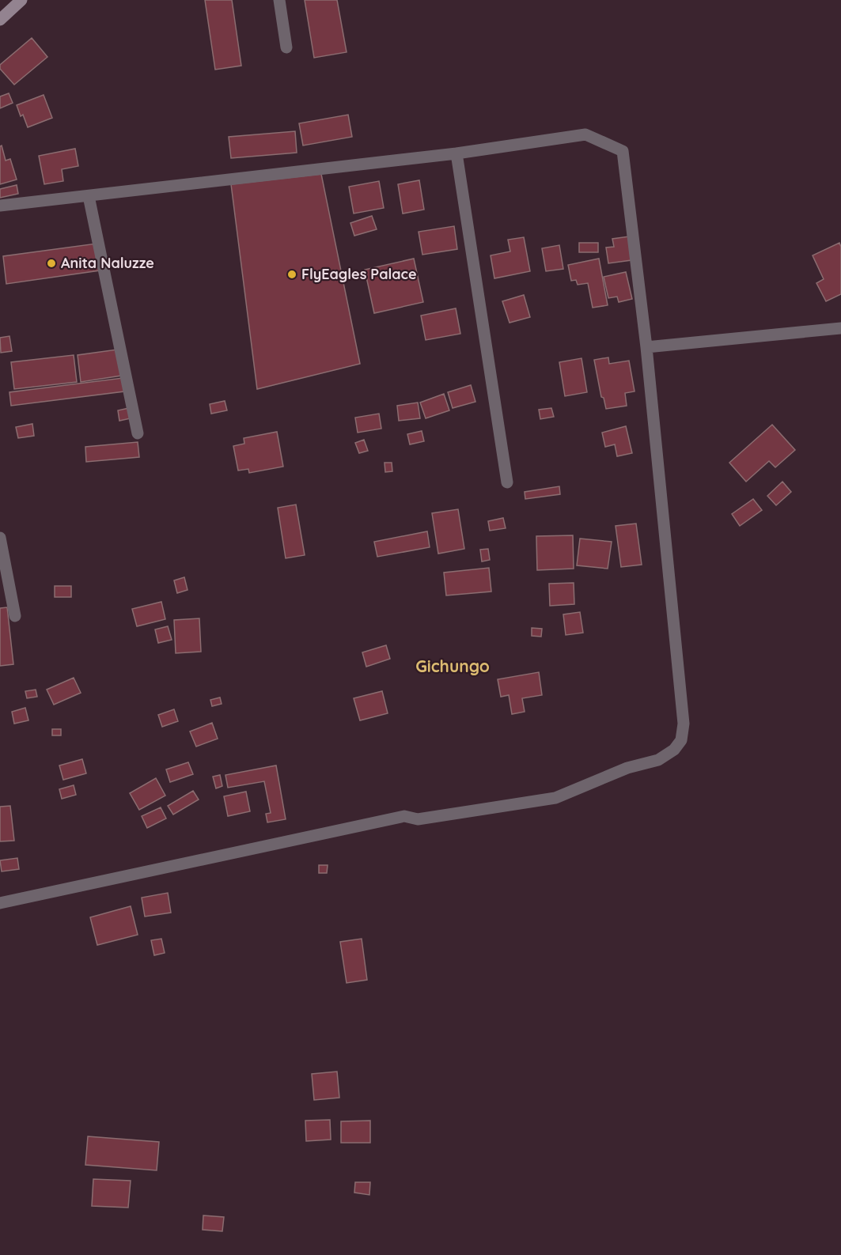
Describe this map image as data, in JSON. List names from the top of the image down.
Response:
{
  "districts": ["Gichungo"],
  "places": ["Anita Naluzze", "FlyEagles Palace"]
}
